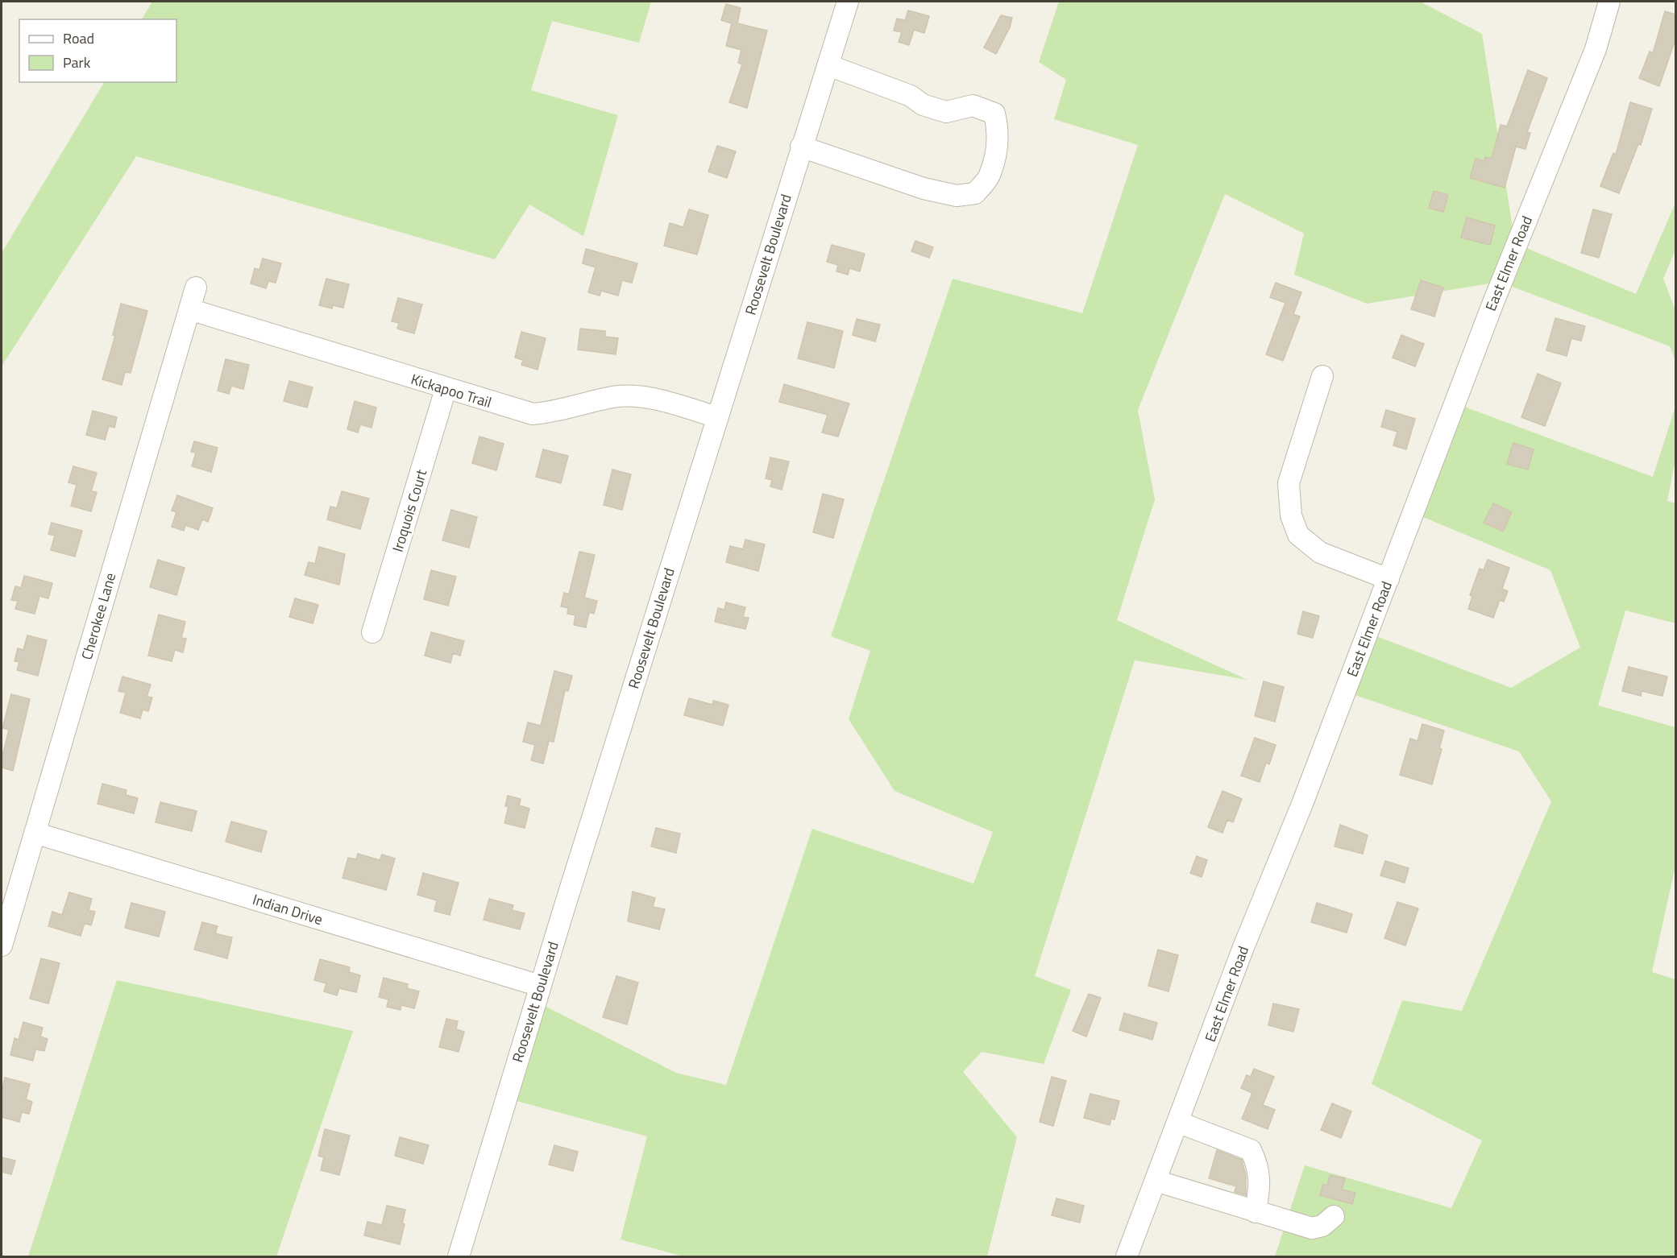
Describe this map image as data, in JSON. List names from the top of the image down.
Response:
{
  "streets": {
    "street": [
      "Roosevelt Boulevard",
      "East Elmer Road",
      "Kickapoo Trail",
      "Iroquois Court",
      "Cherokee Lane",
      "Indian Drive"
    ]
  },
  "crossings": [
    ["Roosevelt Boulevard", "Kickapoo Trail"],
    ["Roosevelt Boulevard", "Indian Drive"],
    ["Kickapoo Trail", "Iroquois Court"],
    ["Kickapoo Trail", "Cherokee Lane"],
    ["Cherokee Lane", "Indian Drive"]
  ],
  "legend": ["Road", "Park"]
}
